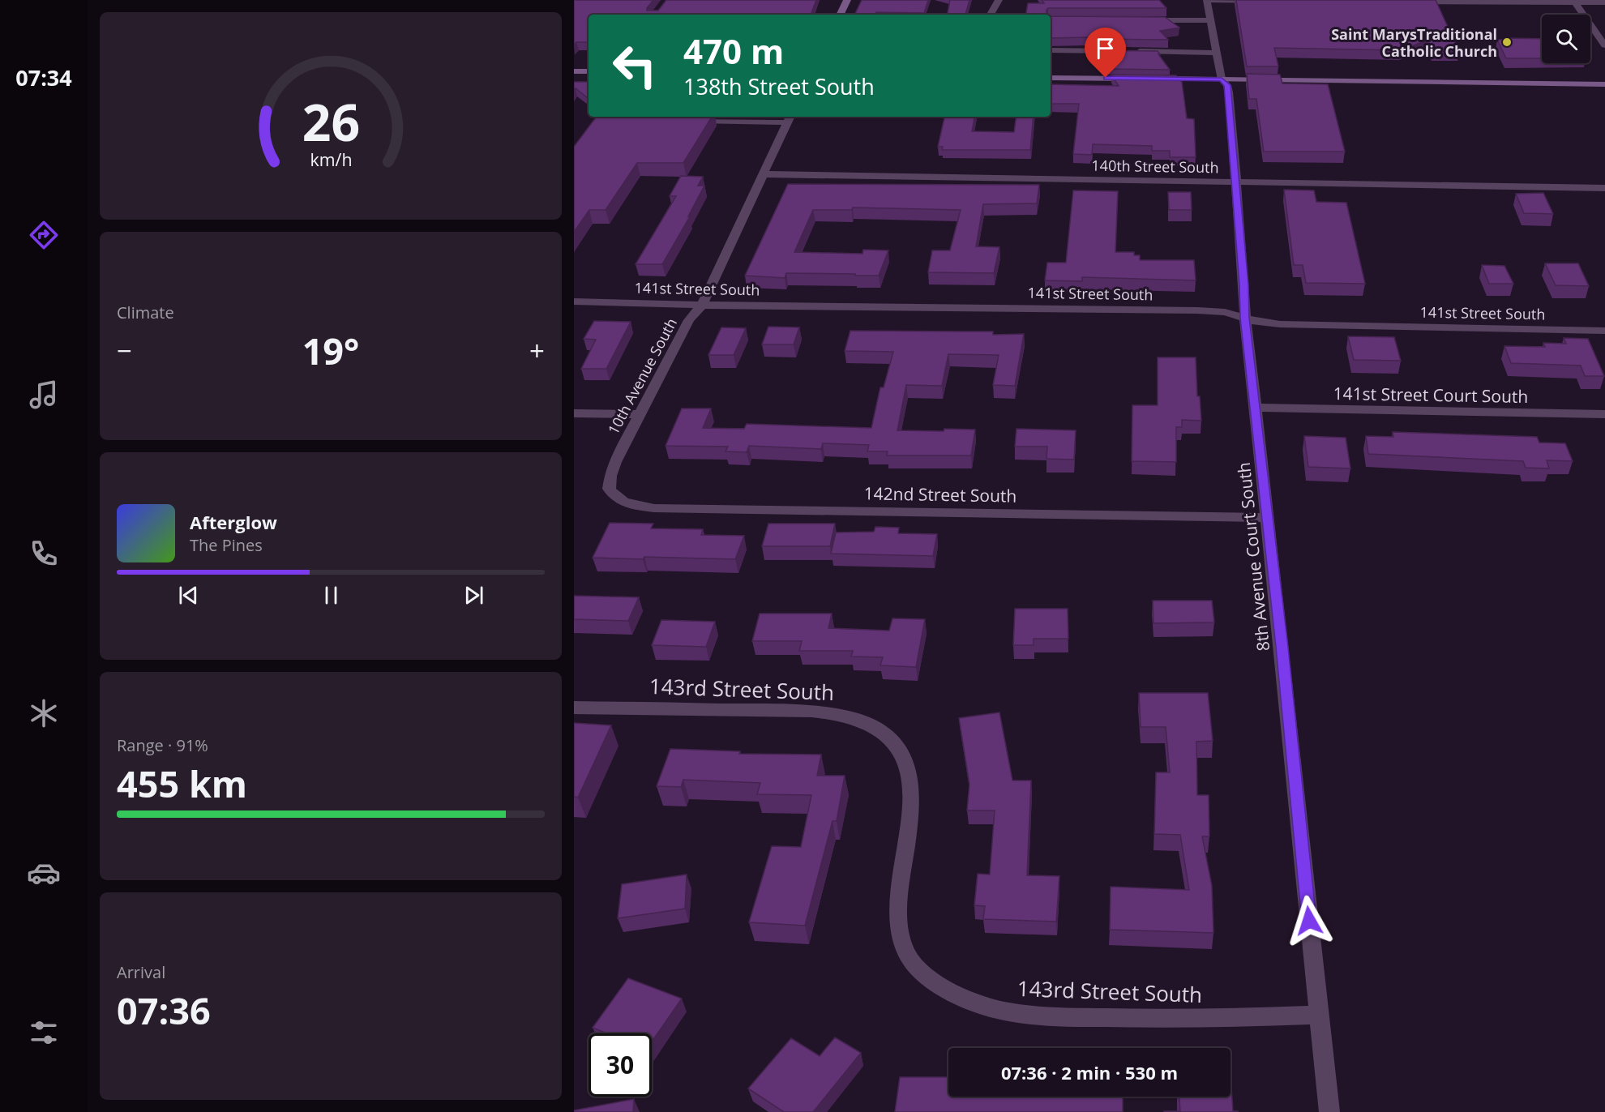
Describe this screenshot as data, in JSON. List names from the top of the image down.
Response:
{
  "streets": {
    "street": [
      "140th Street South",
      "141st Street South",
      "10th Avenue South",
      "141st Street Court South",
      "142nd Street South",
      "8th Avenue Court South",
      "143rd Street South"
    ]
  },
  "crossings": [
    ["140th Street South", "10th Avenue South"],
    ["140th Street South", "8th Avenue Court South"],
    ["141st Street South", "10th Avenue South"],
    ["141st Street South", "8th Avenue Court South"],
    ["10th Avenue South", "142nd Street South"],
    ["141st Street Court South", "8th Avenue Court South"],
    ["142nd Street South", "8th Avenue Court South"],
    ["8th Avenue Court South", "143rd Street South"]
  ],
  "places": ["Saint MarysTraditional Catholic Church"],
  "page": {
    "tabs": "07:34",
    "turn": ["470 m", "138th Street South"],
    "tile": [
      "Climate",
      ["Range · 91%", "455 km"],
      ["Arrival", "07:36"]
    ],
    "heat": ["−", "19°", "+"],
    "song": ["Afterglow", "The Pines"],
    "limit": "30",
    "trip": "07:36 · 2 min · 530 m",
    "gauge": ["26", "km/h"]
  }
}
